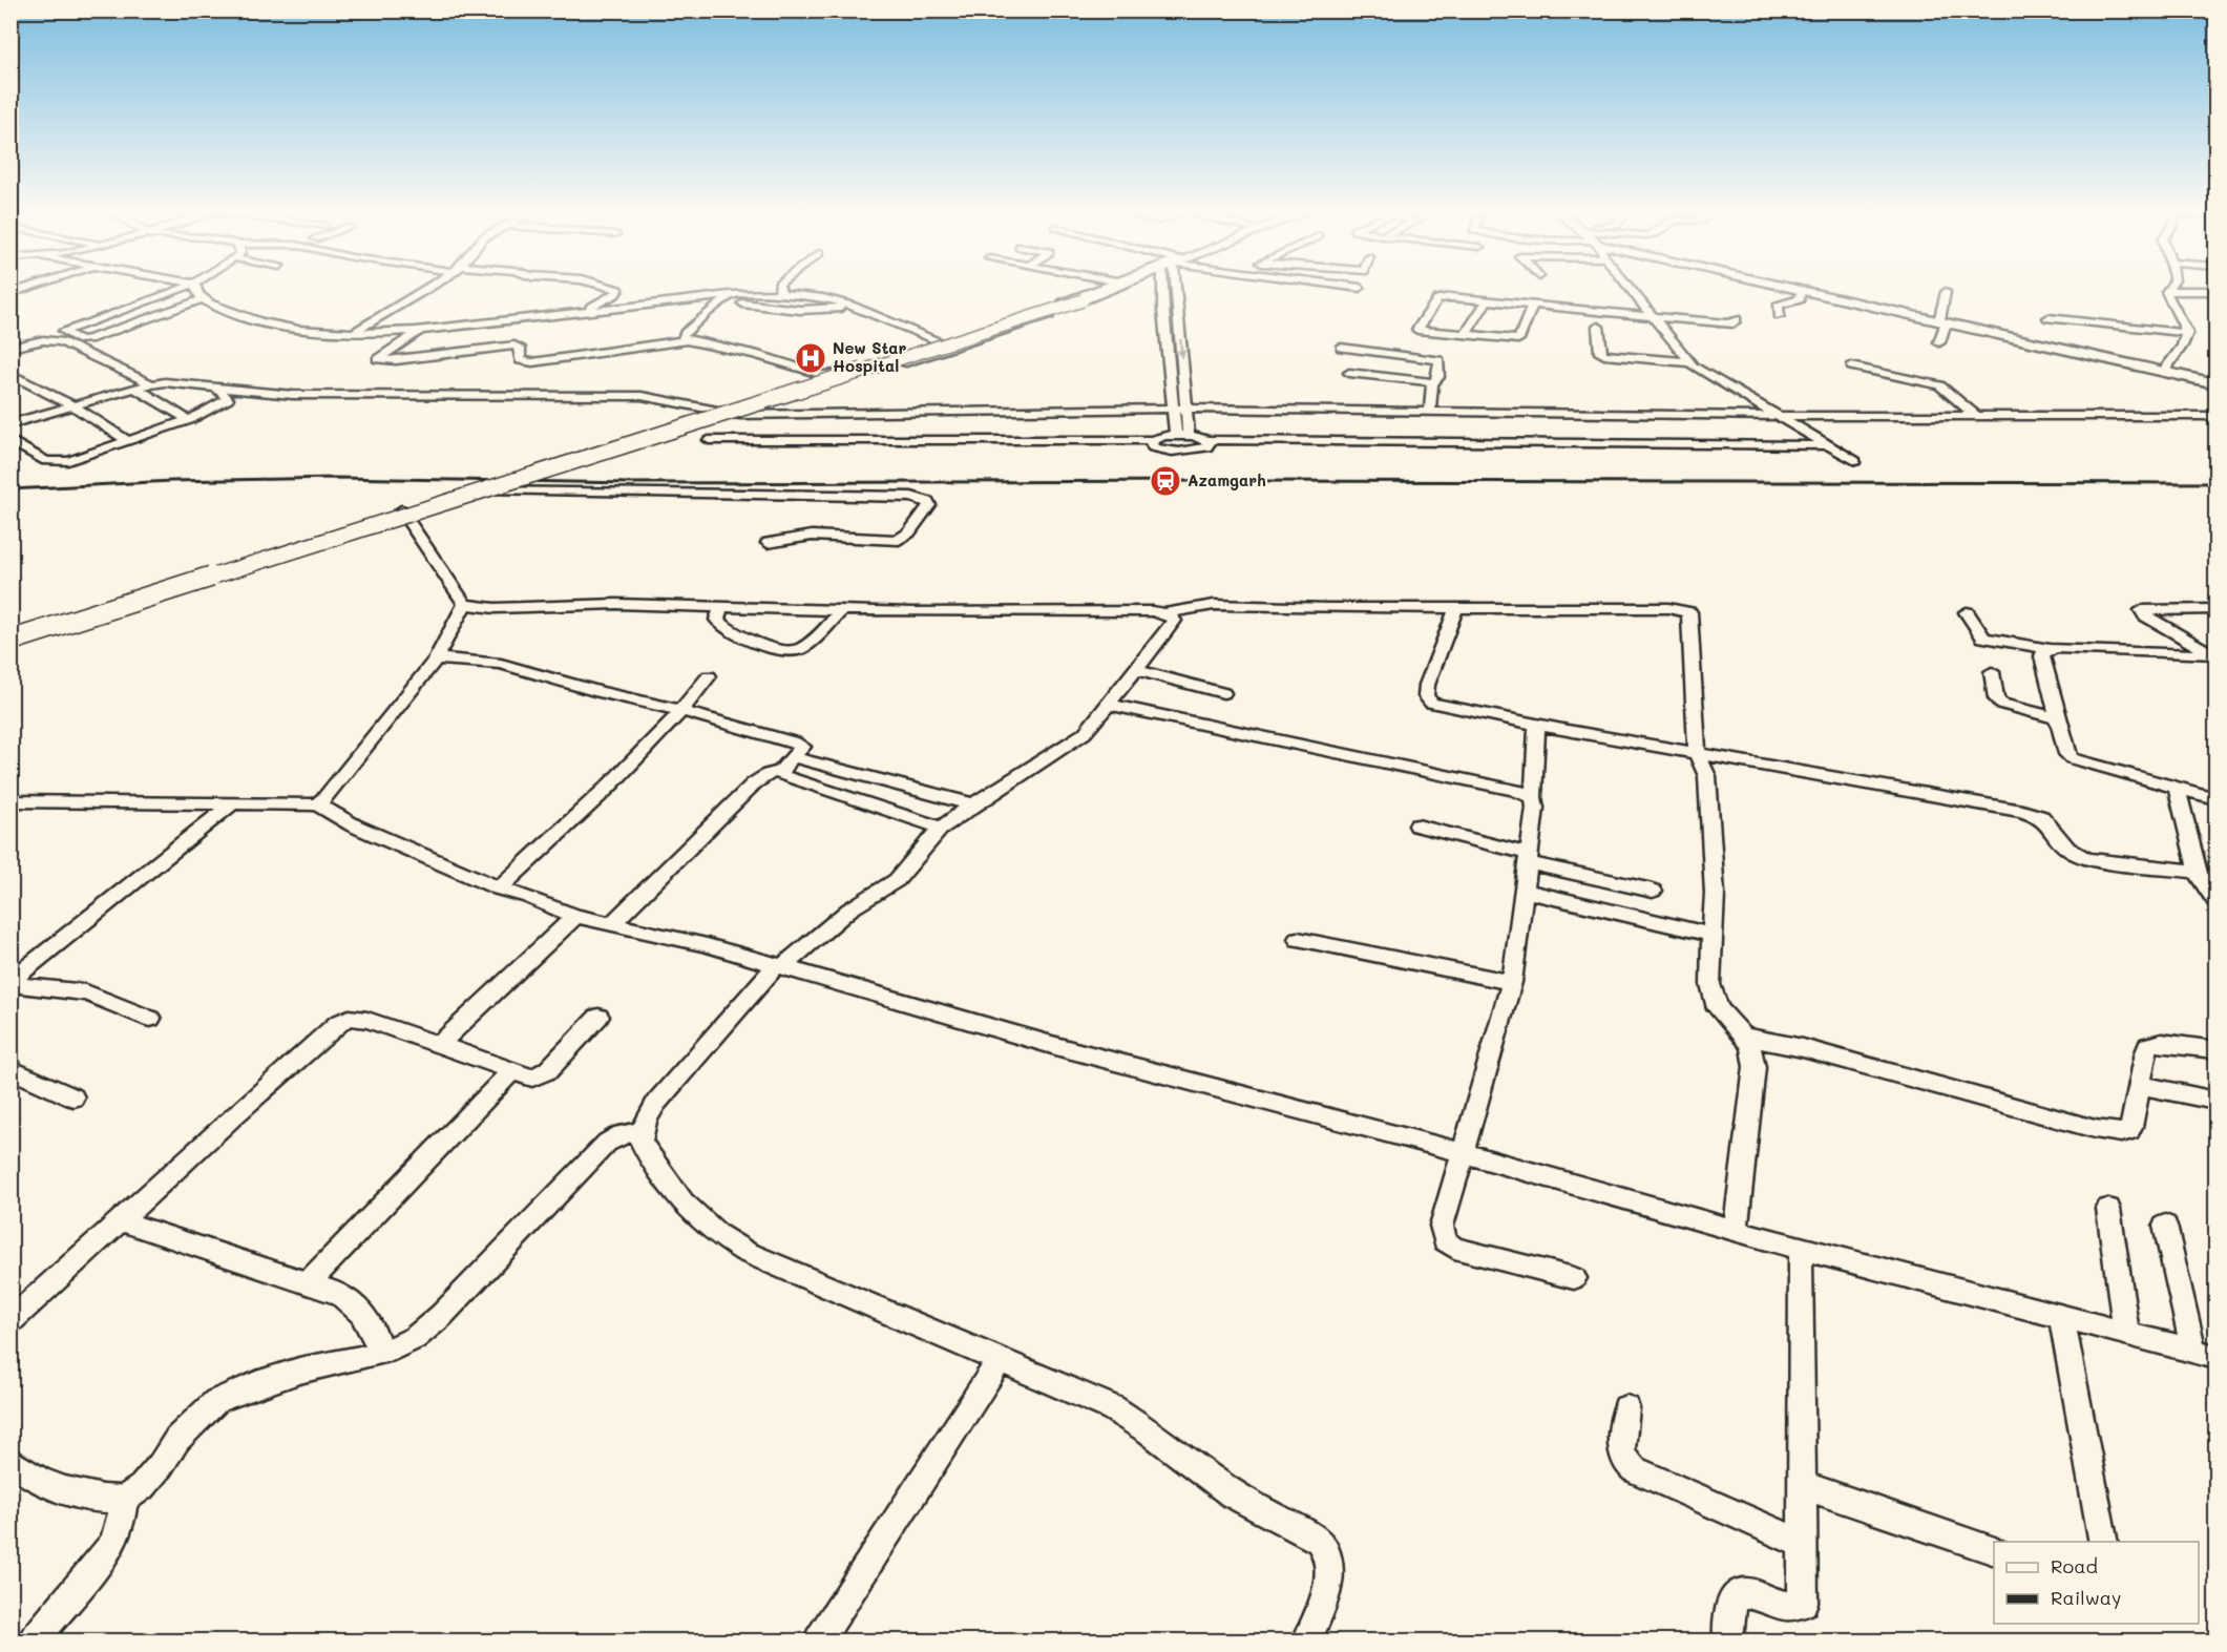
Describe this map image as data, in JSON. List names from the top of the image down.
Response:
{
  "places": {
    "hospital": ["New Star Hospital"],
    "station": ["Azamgarh"]
  },
  "legend": ["Road", "Railway"]
}
